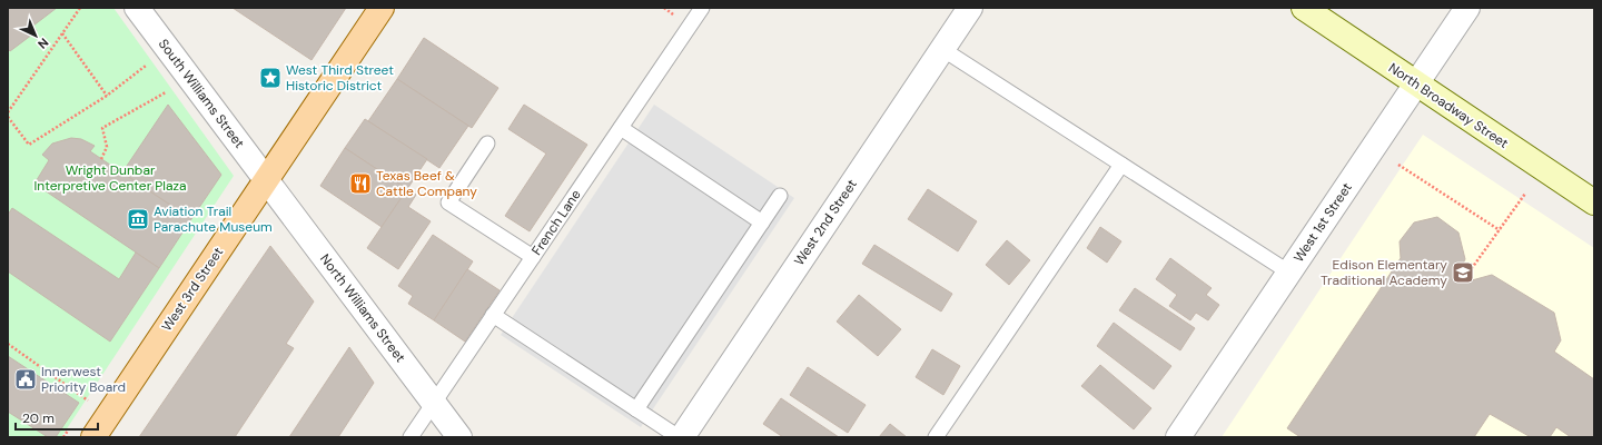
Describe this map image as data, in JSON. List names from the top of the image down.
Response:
{
  "streets": {
    "main road": ["West 3rd Street"],
    "street": [
      "South Williams Street",
      "North Broadway Street",
      "West 2nd Street",
      "West 1st Street",
      "North Williams Street"
    ],
    "lane": ["French Lane"]
  },
  "crossings": [
    ["South Williams Street", "West 3rd Street"],
    ["South Williams Street", "North Williams Street"],
    ["North Broadway Street", "West 1st Street"],
    ["French Lane", "North Williams Street"],
    ["West 3rd Street", "North Williams Street"]
  ],
  "parks": ["Wright Dunbar Interpretive Center Plaza"],
  "places": {
    "place": ["West Third Street Historic District"],
    "restaurant": ["Texas Beef & Cattle Company"],
    "museum": ["Aviation Trail Parachute Museum"],
    "school or university": ["Edison Elementary Traditional Academy"],
    "public building": ["Innerwest Priority Board"]
  },
  "scale_bar": "20 m",
  "north": "bottom right"
}
